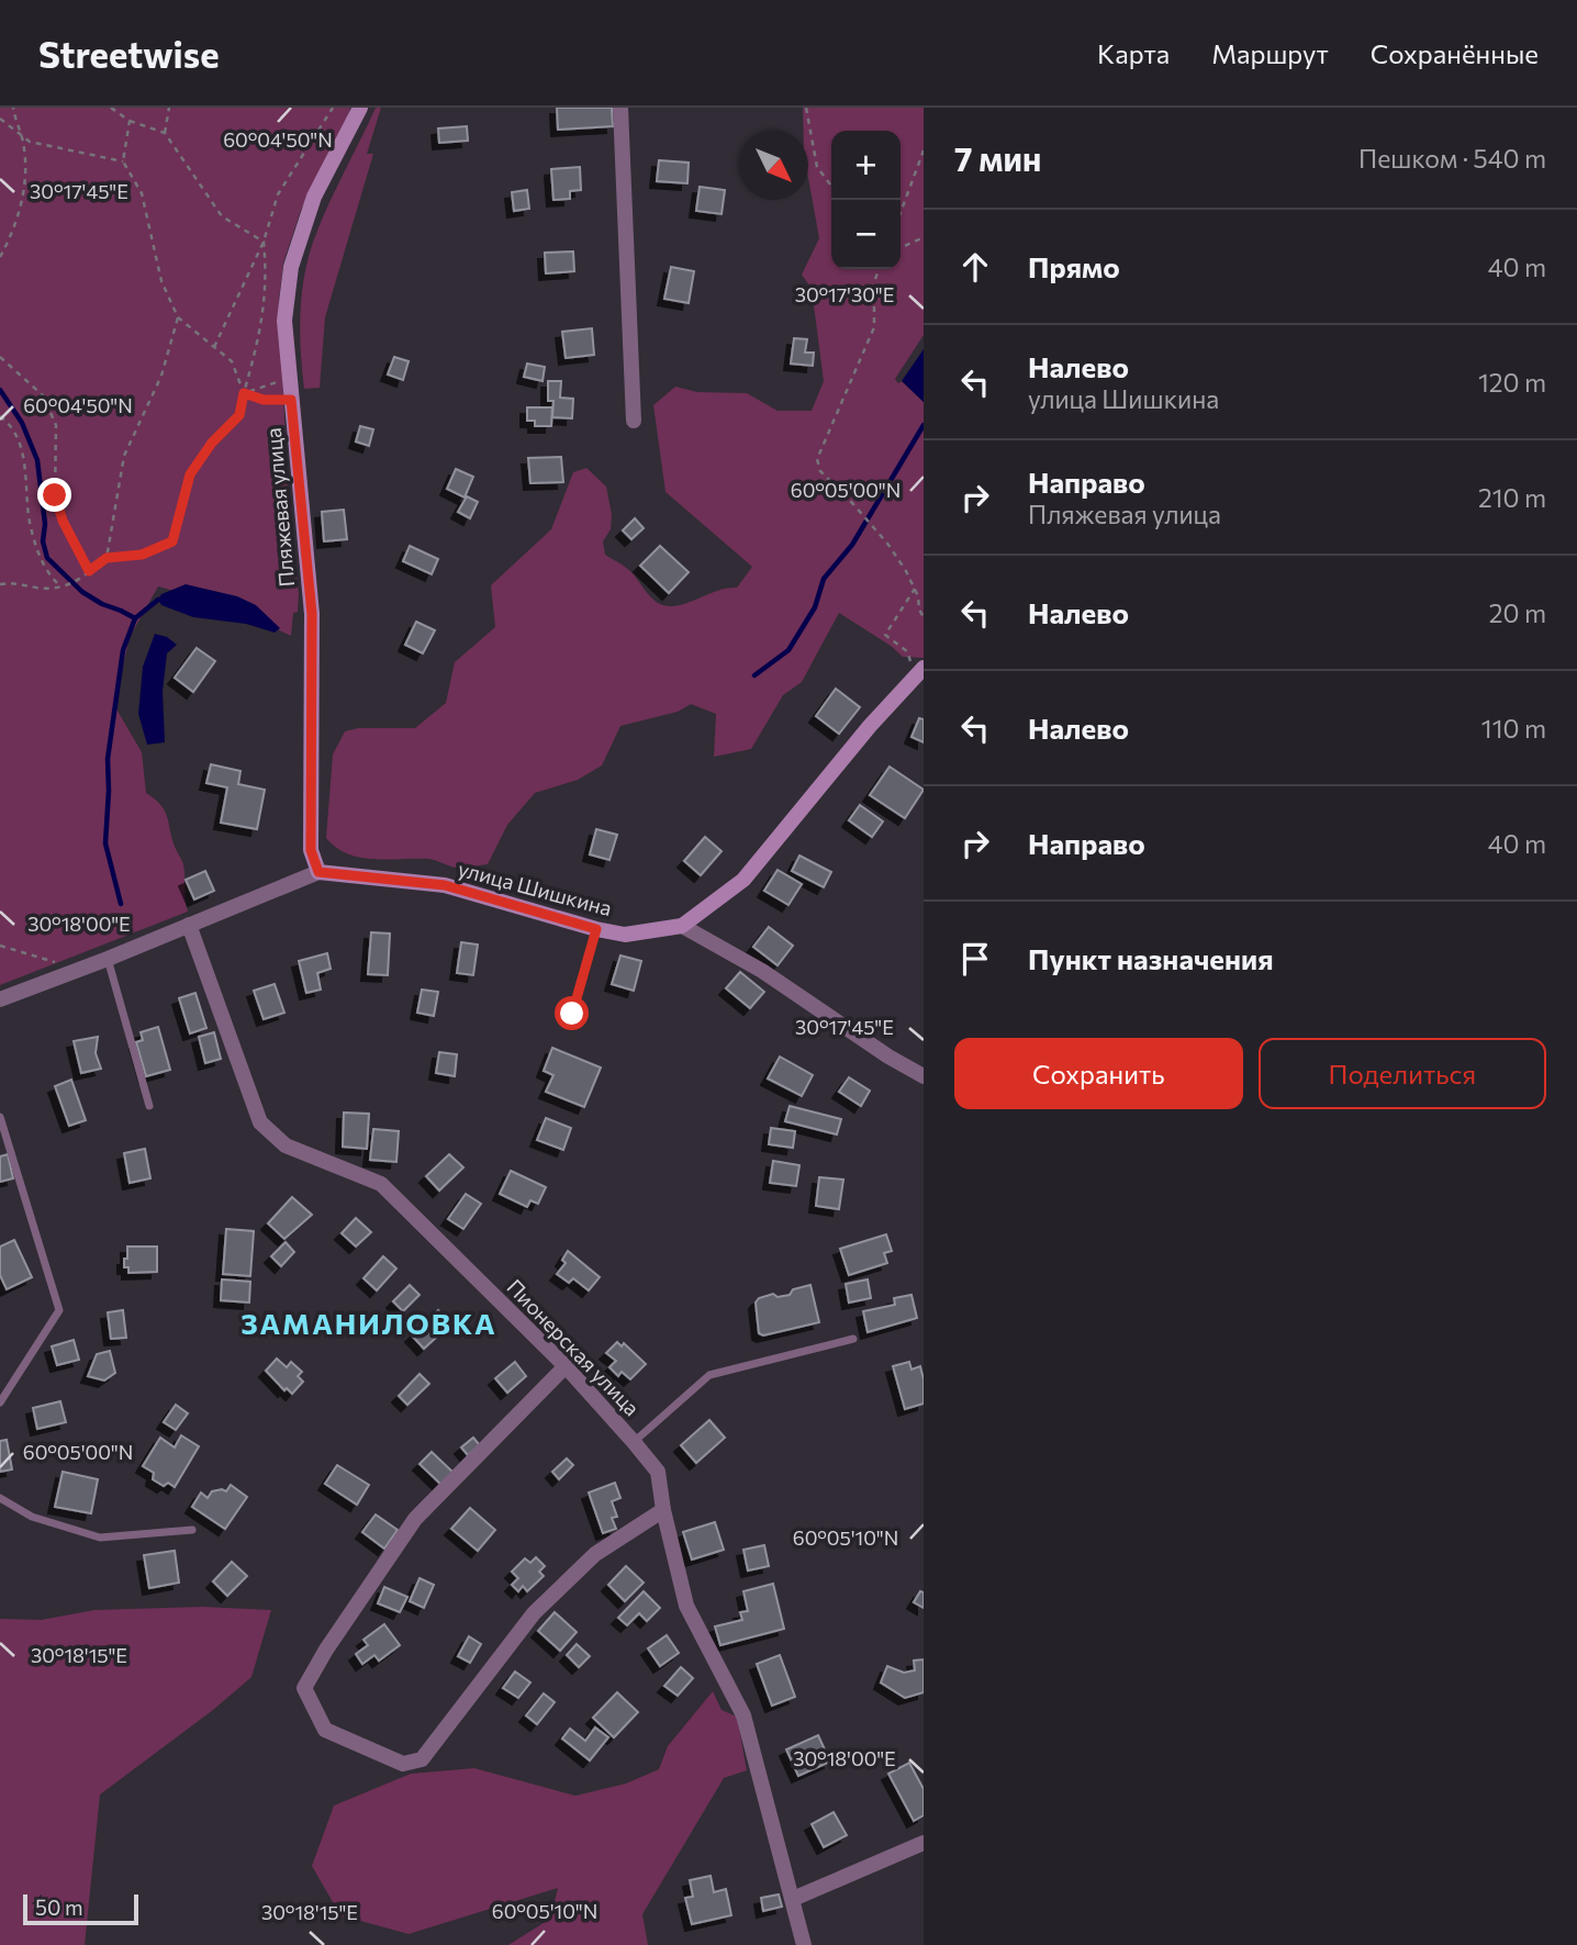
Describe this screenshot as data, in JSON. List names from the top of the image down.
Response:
{
  "streets": {
    "street": ["Пляжевая улица", "улица Шишкина", "Пионерская улица"]
  },
  "crossings": [
    ["Пляжевая улица", "улица Шишкина"],
    ["улица Шишкина", "Пионерская улица"]
  ],
  "districts": ["ЗАМАНИЛОВКА"],
  "scale_bar": "50 m",
  "north": "bottom right",
  "page": {
    "header": "Streetwise",
    "nav": ["Карта", "Маршрут", "Сохранённые"],
    "heading": ["7 мин", "Пешком · 540 m"],
    "map_buttons": ["+", "−"],
    "list": [
      ["Прямо", "40 m"],
      ["Налево", "улица Шишкина", "120 m"],
      ["Направо", "Пляжевая улица", "210 m"],
      ["Налево", "20 m"],
      ["Налево", "110 m"],
      ["Направо", "40 m"],
      "Пункт назначения"
    ],
    "buttons": ["Сохранить", "Поделиться"],
    "scale": "50 m"
  },
  "coordinates": [
    "60°04'50\"N",
    "30°17'45\"E",
    "30°17'30\"E",
    "60°05'00\"N",
    "30°18'00\"E",
    "60°05'10\"N",
    "30°18'15\"E"
  ]
}
